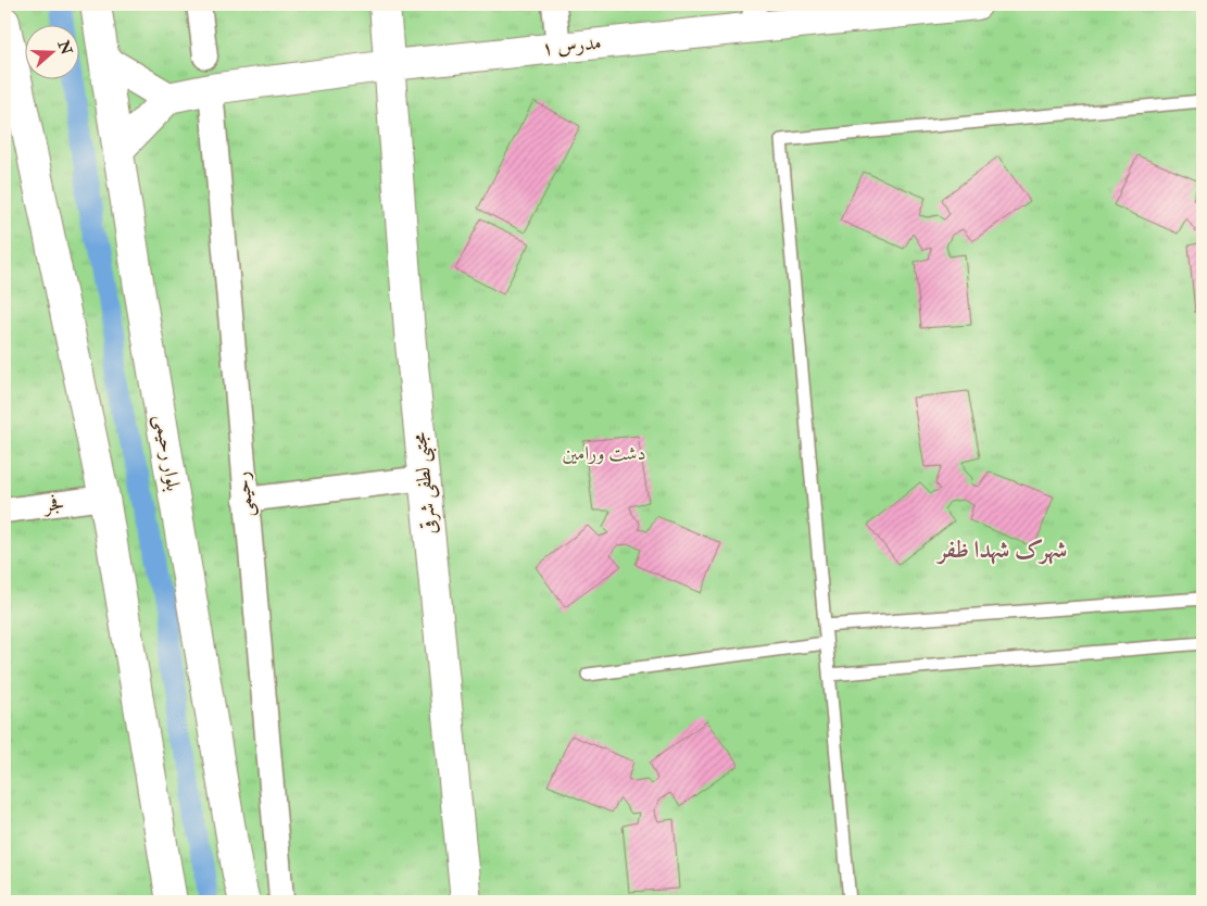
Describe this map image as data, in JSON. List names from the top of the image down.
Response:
{
  "streets": {
    "street": [
      "مدرس ۱",
      "بلوار رحیمی",
      "مجتبی لطفی شرقی",
      "رحیمی",
      "فجر"
    ]
  },
  "crossings": [
    ["مدرس ۱", "مجتبی لطفی شرقی"],
    ["مدرس ۱", "رحیمی"]
  ],
  "districts": ["شهرک شهدا ظفر"],
  "parks": ["دشت ورامین"],
  "north": "right"
}
